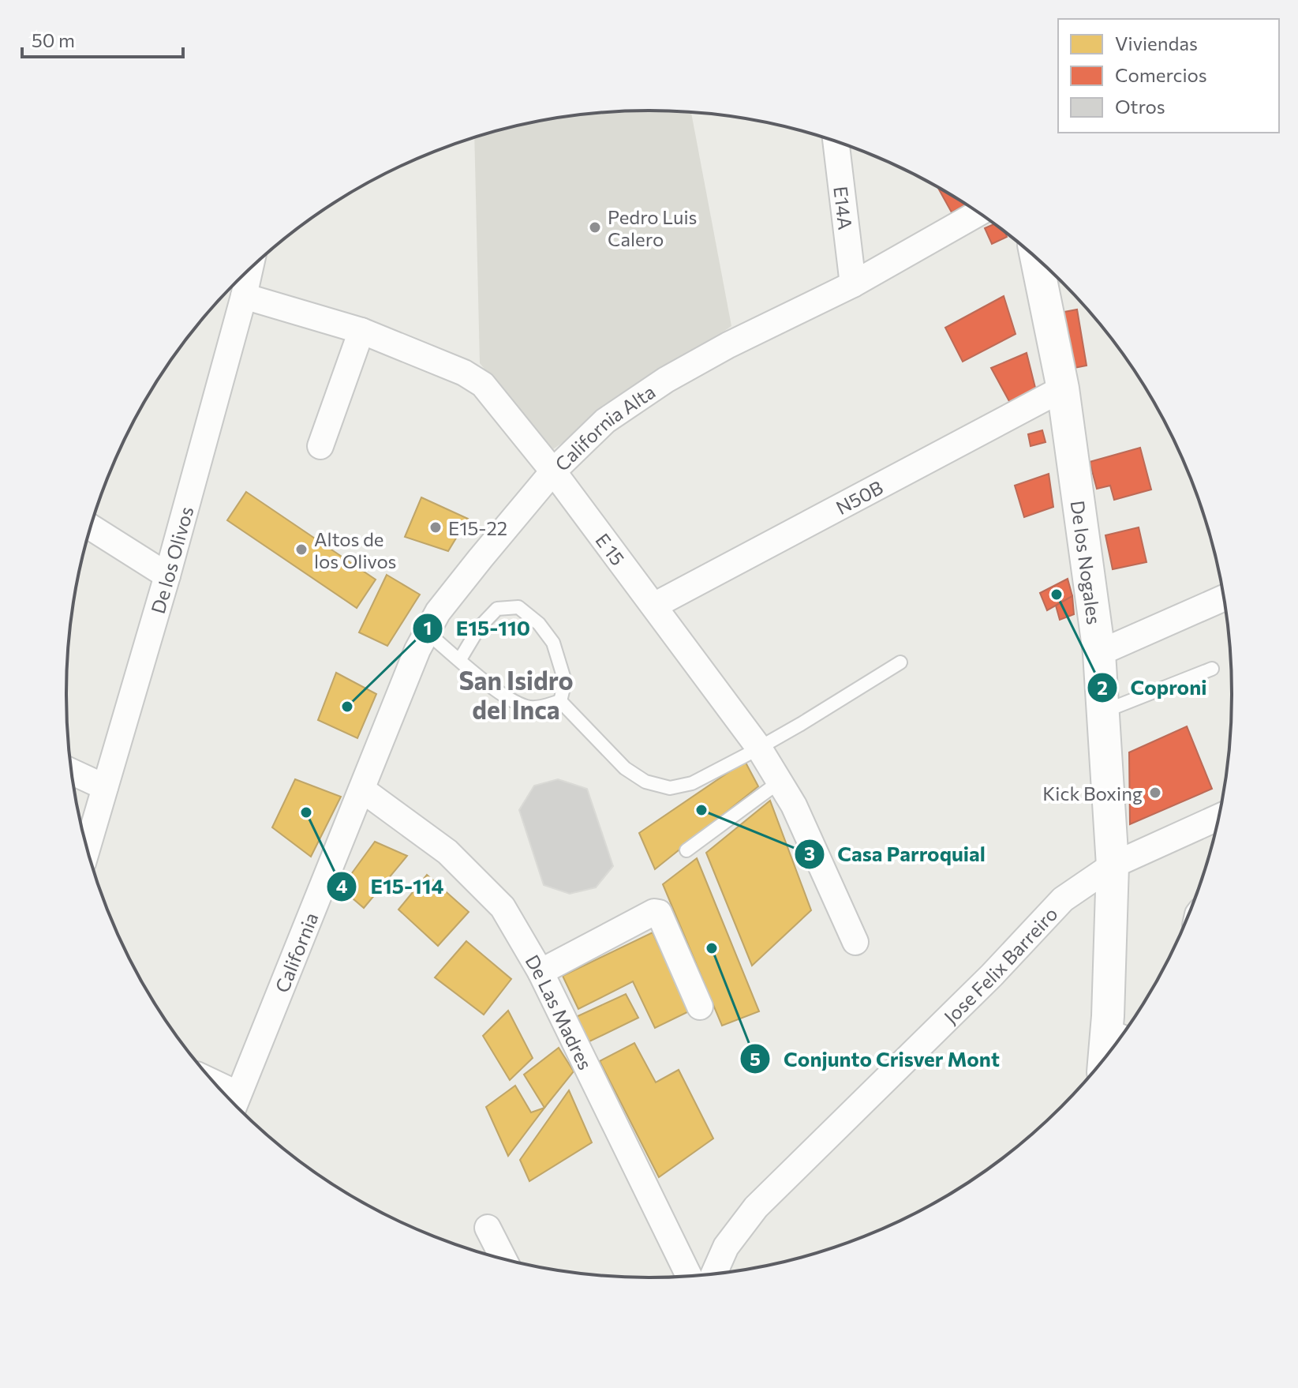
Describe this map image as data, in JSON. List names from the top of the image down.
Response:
{
  "streets": {
    "street": [
      "E14A",
      "California Alta",
      "N50B",
      "E 15",
      "De los Olivos",
      "De los Nogales",
      "California",
      "Jose Felix Barreiro",
      "De Las Madres"
    ]
  },
  "crossings": [
    ["E14A", "California Alta"],
    ["California Alta", "E 15"],
    ["California Alta", "California"],
    ["California Alta", "De Las Madres"],
    ["N50B", "E 15"],
    ["N50B", "De los Nogales"],
    ["E 15", "De los Olivos"],
    ["De los Nogales", "Jose Felix Barreiro"],
    ["California", "De Las Madres"]
  ],
  "districts": ["San Isidro del Inca"],
  "places": [
    "Pedro Luis Calero",
    "E15-22",
    "Altos de los Olivos",
    "Coproni",
    "E15-110",
    "Kick Boxing",
    "Casa Parroquial",
    "E15-114",
    "Conjunto Crisver Mont"
  ],
  "legend": ["Viviendas", "Comercios", "Otros"],
  "scale_bar": "50 m"
}
